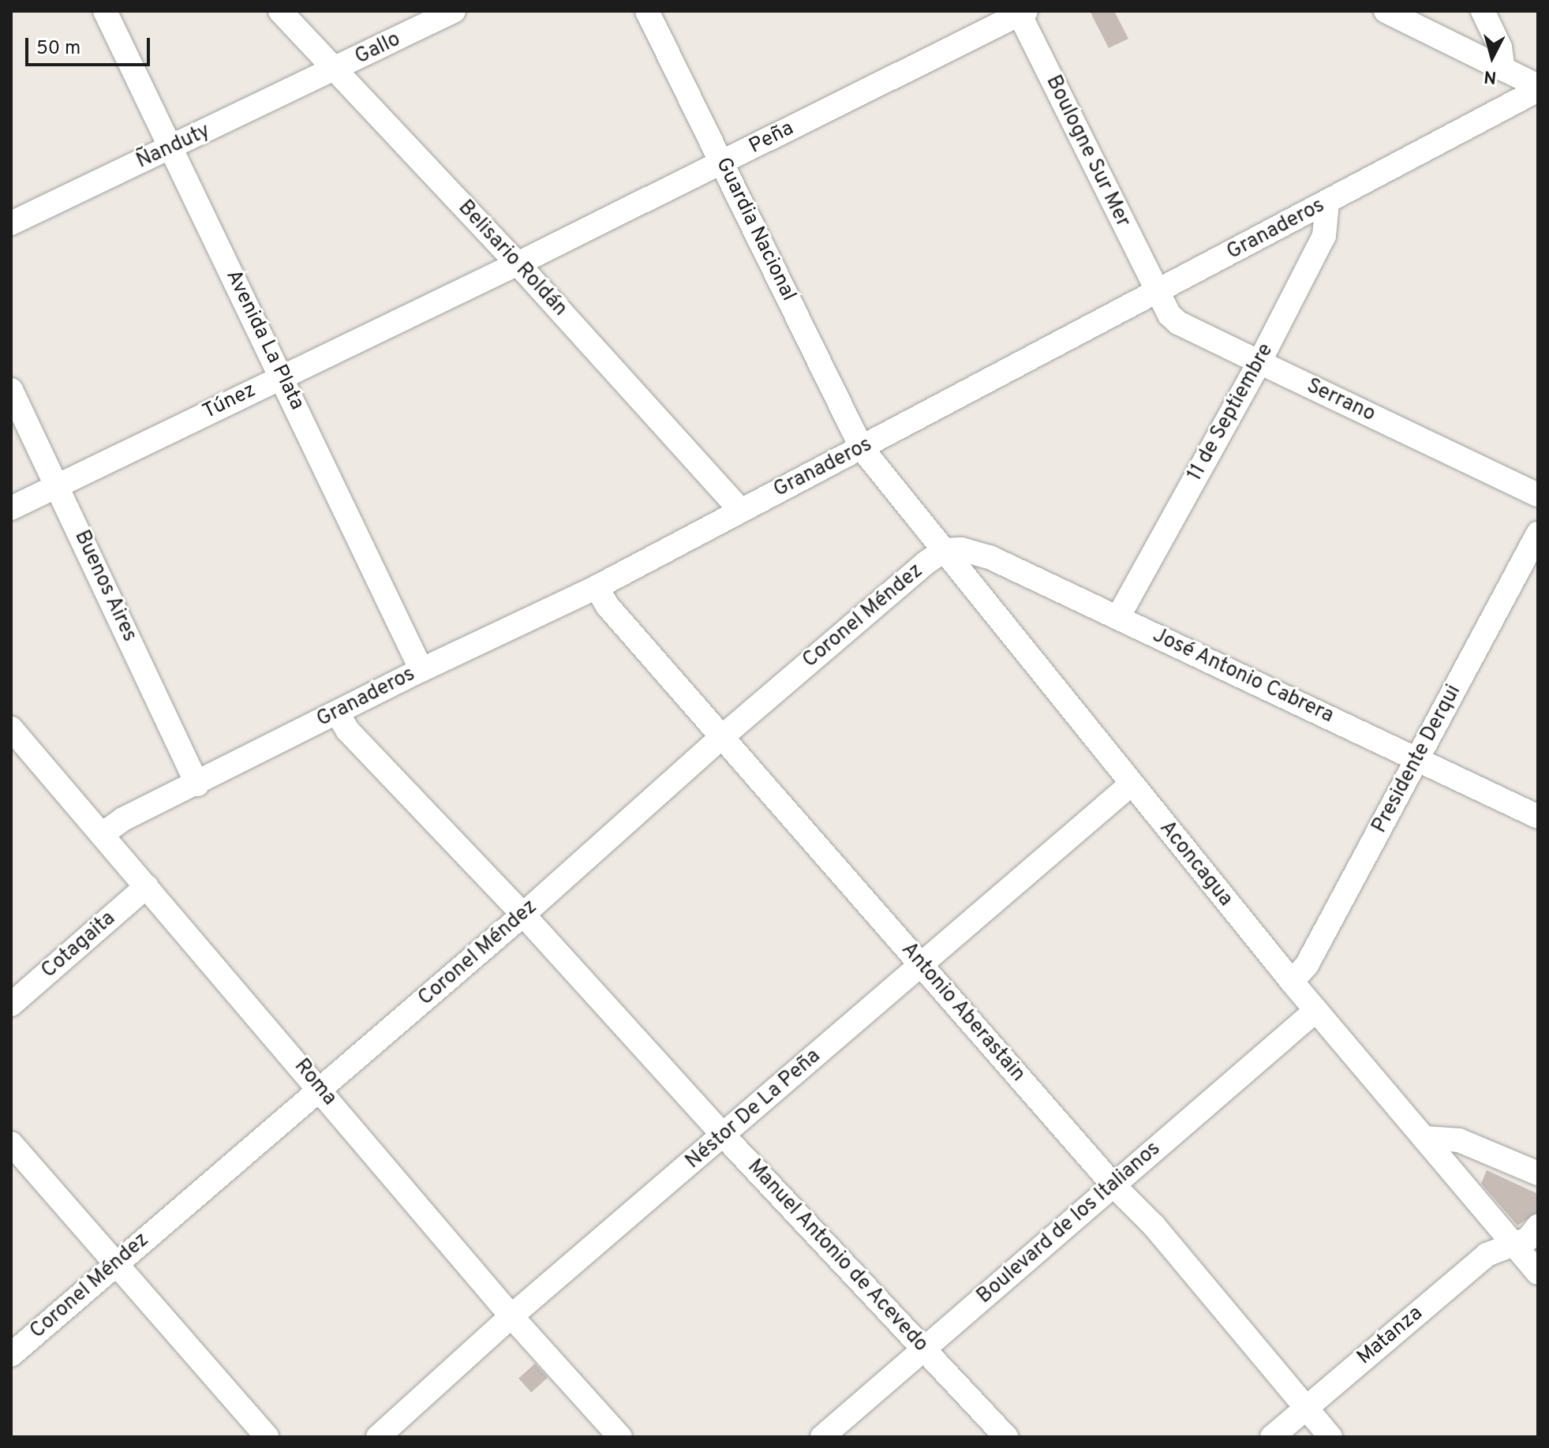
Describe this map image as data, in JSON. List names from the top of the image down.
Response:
{
  "streets": {
    "street": [
      "Gallo",
      "Peña",
      "Ñanduty",
      "Boulogne Sur Mer",
      "Guardia Nacional",
      "Granaderos",
      "Belisario Roldán",
      "Avenida La Plata",
      "Serrano",
      "Túnez",
      "11 de Septiembre",
      "Buenos Aires",
      "Coronel Méndez",
      "José Antonio Cabrera",
      "Presidente Derqui",
      "Aconcagua",
      "Cotagaita",
      "Antonio Aberastain",
      "Roma",
      "Néstor De La Peña",
      "Boulevard de los Italianos",
      "Manuel Antonio de Acevedo",
      "Matanza"
    ]
  },
  "crossings": [
    ["Gallo", "Ñanduty"],
    ["Gallo", "Belisario Roldán"],
    ["Peña", "Boulogne Sur Mer"],
    ["Peña", "Guardia Nacional"],
    ["Peña", "Belisario Roldán"],
    ["Peña", "Túnez"],
    ["Ñanduty", "Belisario Roldán"],
    ["Ñanduty", "Avenida La Plata"],
    ["Boulogne Sur Mer", "Granaderos"],
    ["Boulogne Sur Mer", "Serrano"],
    ["Guardia Nacional", "Granaderos"],
    ["Guardia Nacional", "Aconcagua"],
    ["Granaderos", "Belisario Roldán"],
    ["Granaderos", "Avenida La Plata"],
    ["Granaderos", "Serrano"],
    ["Granaderos", "11 de Septiembre"],
    ["Granaderos", "Buenos Aires"],
    ["Granaderos", "Aconcagua"],
    ["Granaderos", "Antonio Aberastain"],
    ["Granaderos", "Roma"],
    ["Granaderos", "Manuel Antonio de Acevedo"],
    ["Belisario Roldán", "Túnez"],
    ["Avenida La Plata", "Túnez"],
    ["Serrano", "11 de Septiembre"],
    ["Túnez", "Buenos Aires"],
    ["11 de Septiembre", "José Antonio Cabrera"],
    ["Coronel Méndez", "José Antonio Cabrera"],
    ["Coronel Méndez", "Aconcagua"],
    ["Coronel Méndez", "Antonio Aberastain"],
    ["Coronel Méndez", "Roma"],
    ["Coronel Méndez", "Manuel Antonio de Acevedo"],
    ["José Antonio Cabrera", "Presidente Derqui"],
    ["José Antonio Cabrera", "Aconcagua"],
    ["Presidente Derqui", "Aconcagua"],
    ["Aconcagua", "Néstor De La Peña"],
    ["Aconcagua", "Boulevard de los Italianos"],
    ["Aconcagua", "Matanza"],
    ["Cotagaita", "Roma"],
    ["Antonio Aberastain", "Néstor De La Peña"],
    ["Antonio Aberastain", "Boulevard de los Italianos"],
    ["Antonio Aberastain", "Matanza"],
    ["Roma", "Néstor De La Peña"],
    ["Néstor De La Peña", "Manuel Antonio de Acevedo"],
    ["Boulevard de los Italianos", "Manuel Antonio de Acevedo"]
  ],
  "scale_bar": "50 m",
  "north": "bottom"
}
